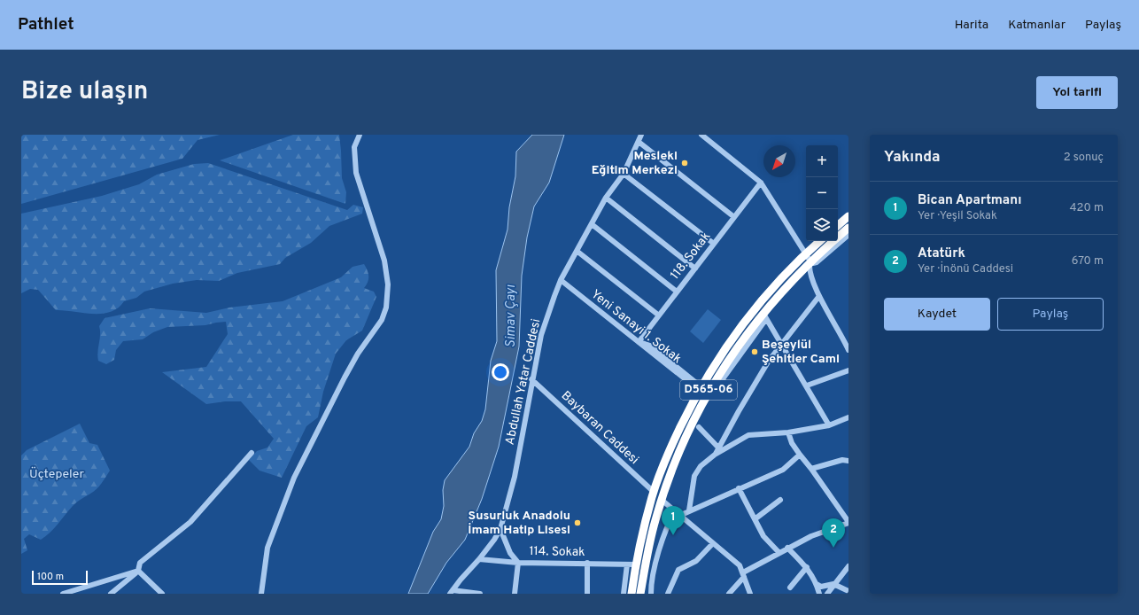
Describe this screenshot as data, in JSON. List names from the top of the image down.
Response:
{
  "streets": {
    "highway": ["D565-06"],
    "street": [
      "118. Sokak",
      "Yeni Sanayi 1. Sokak",
      "Abdullah Yatar Caddesi",
      "Baybaran Caddesi",
      "114. Sokak"
    ]
  },
  "crossings": [
    ["118. Sokak", "Yeni Sanayi 1. Sokak"],
    ["Yeni Sanayi 1. Sokak", "Abdullah Yatar Caddesi"],
    ["Yeni Sanayi 1. Sokak", "D565-06"],
    ["Abdullah Yatar Caddesi", "Baybaran Caddesi"],
    ["Abdullah Yatar Caddesi", "114. Sokak"],
    ["D565-06", "Baybaran Caddesi"],
    ["D565-06", "114. Sokak"]
  ],
  "water": ["Simav Çayı"],
  "parks": ["Üçtepeler"],
  "places": ["Mesleki Eğitim Merkezi", "Beşeylül Şehitler Cami", "Susurluk Anadolu İmam Hatip Lisesi"],
  "scale_bar": "100 m",
  "north": "bottom left",
  "page": {
    "header": "Pathlet",
    "nav": ["Harita", "Katmanlar", "Paylaş"],
    "title": "Bize ulaşın",
    "buttons": [
      "Yol tarifi",
      ["Kaydet", "Paylaş"]
    ],
    "heading": ["Yakında", "2 sonuç"],
    "map_buttons": ["+", "−"],
    "list": [
      {
        "mark": "1",
        "name": "Bican Apartmanı",
        "note": "Yer · Yeşil Sokak",
        "value": "420 m"
      },
      {
        "mark": "2",
        "name": "Atatürk",
        "note": "Yer · İnönü Caddesi",
        "value": "670 m"
      }
    ],
    "pins": ["1", "2"],
    "scale": "100 m"
  }
}
